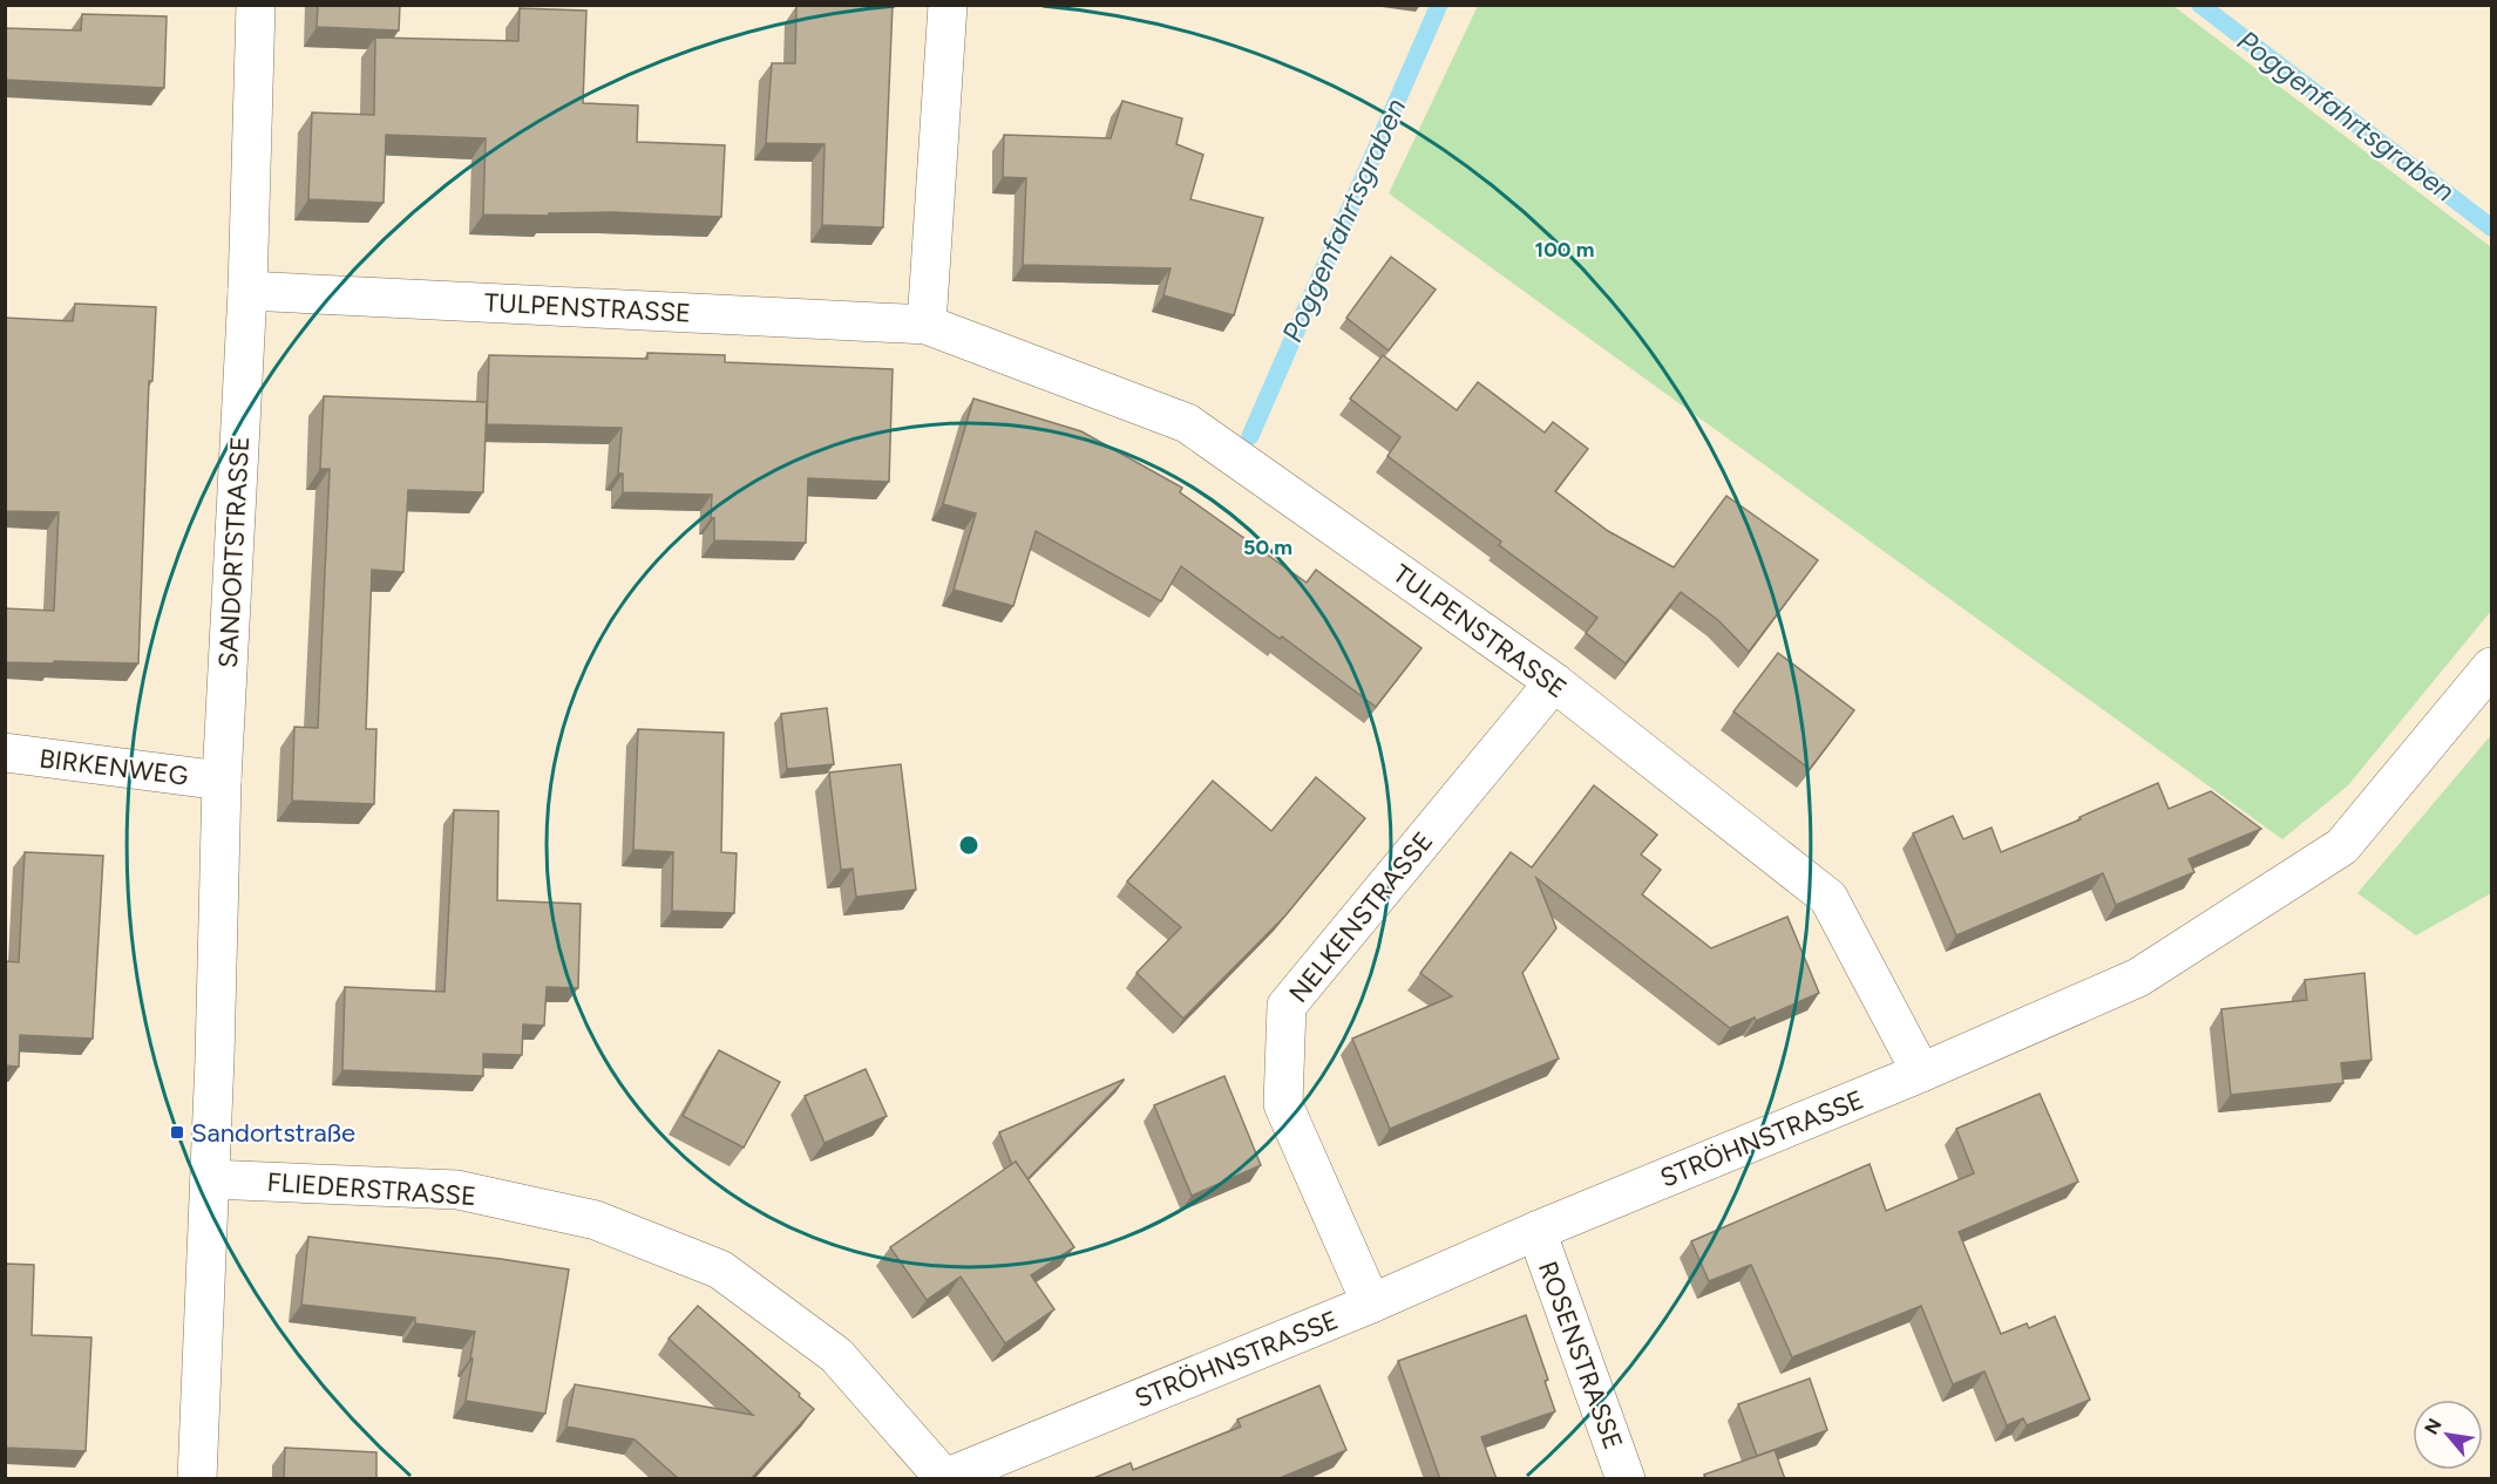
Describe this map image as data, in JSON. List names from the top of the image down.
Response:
{
  "streets": {
    "street": [
      "TULPENSTRASSE",
      "SANDORTSTRASSE",
      "BIRKENWEG",
      "NELKENSTRASSE",
      "STRÖHNSTRASSE",
      "FLIEDERSTRASSE",
      "ROSENSTRASSE"
    ]
  },
  "crossings": [
    ["TULPENSTRASSE", "SANDORTSTRASSE"],
    ["TULPENSTRASSE", "NELKENSTRASSE"],
    ["TULPENSTRASSE", "STRÖHNSTRASSE"],
    ["SANDORTSTRASSE", "BIRKENWEG"],
    ["SANDORTSTRASSE", "FLIEDERSTRASSE"],
    ["NELKENSTRASSE", "STRÖHNSTRASSE"],
    ["STRÖHNSTRASSE", "FLIEDERSTRASSE"],
    ["STRÖHNSTRASSE", "ROSENSTRASSE"]
  ],
  "water": ["Poggenfahrtsgraben"],
  "places": {
    "transit": ["Sandortstraße"]
  },
  "north": "top left",
  "rings": ["100 m", "50 m"]
}
